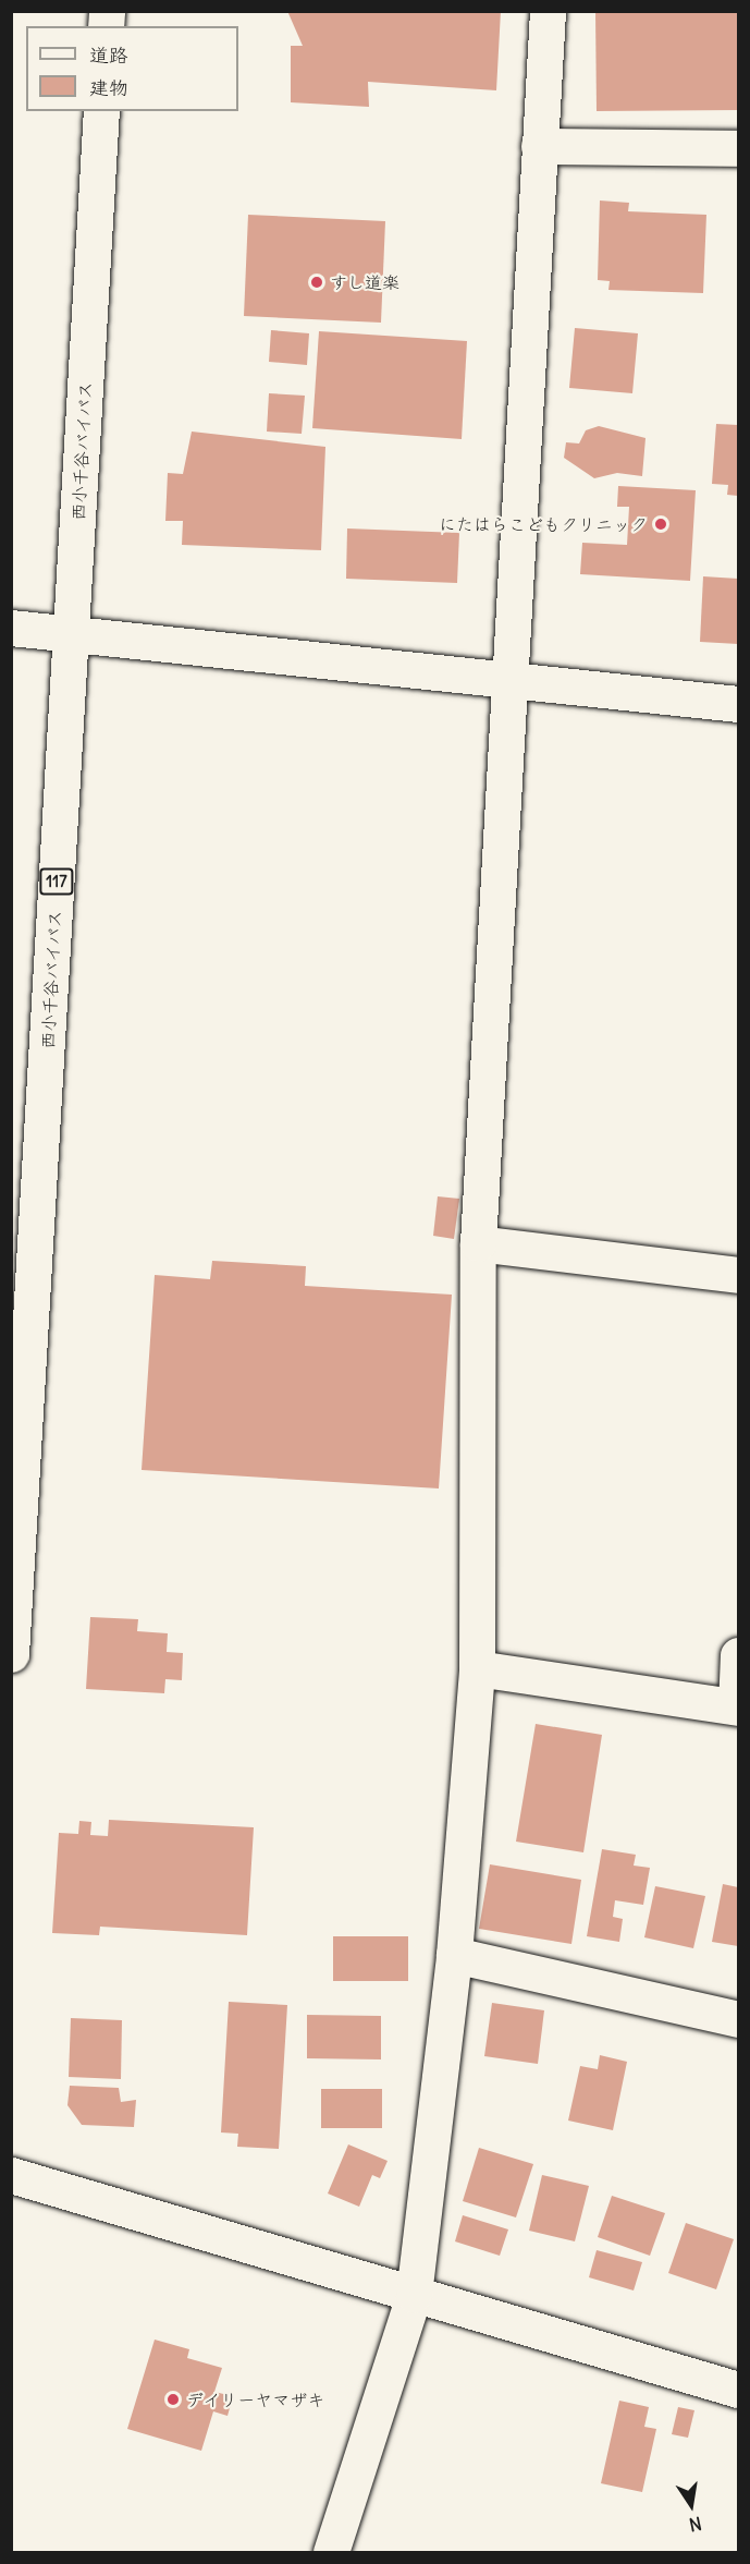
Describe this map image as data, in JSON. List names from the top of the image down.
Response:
{
  "streets": {
    "main road": ["西小千谷バイパス", "117"]
  },
  "places": ["すし道楽", "にたはらこどもクリニック", "デイリーヤマザキ"],
  "legend": ["道路", "建物"],
  "north": "bottom"
}
